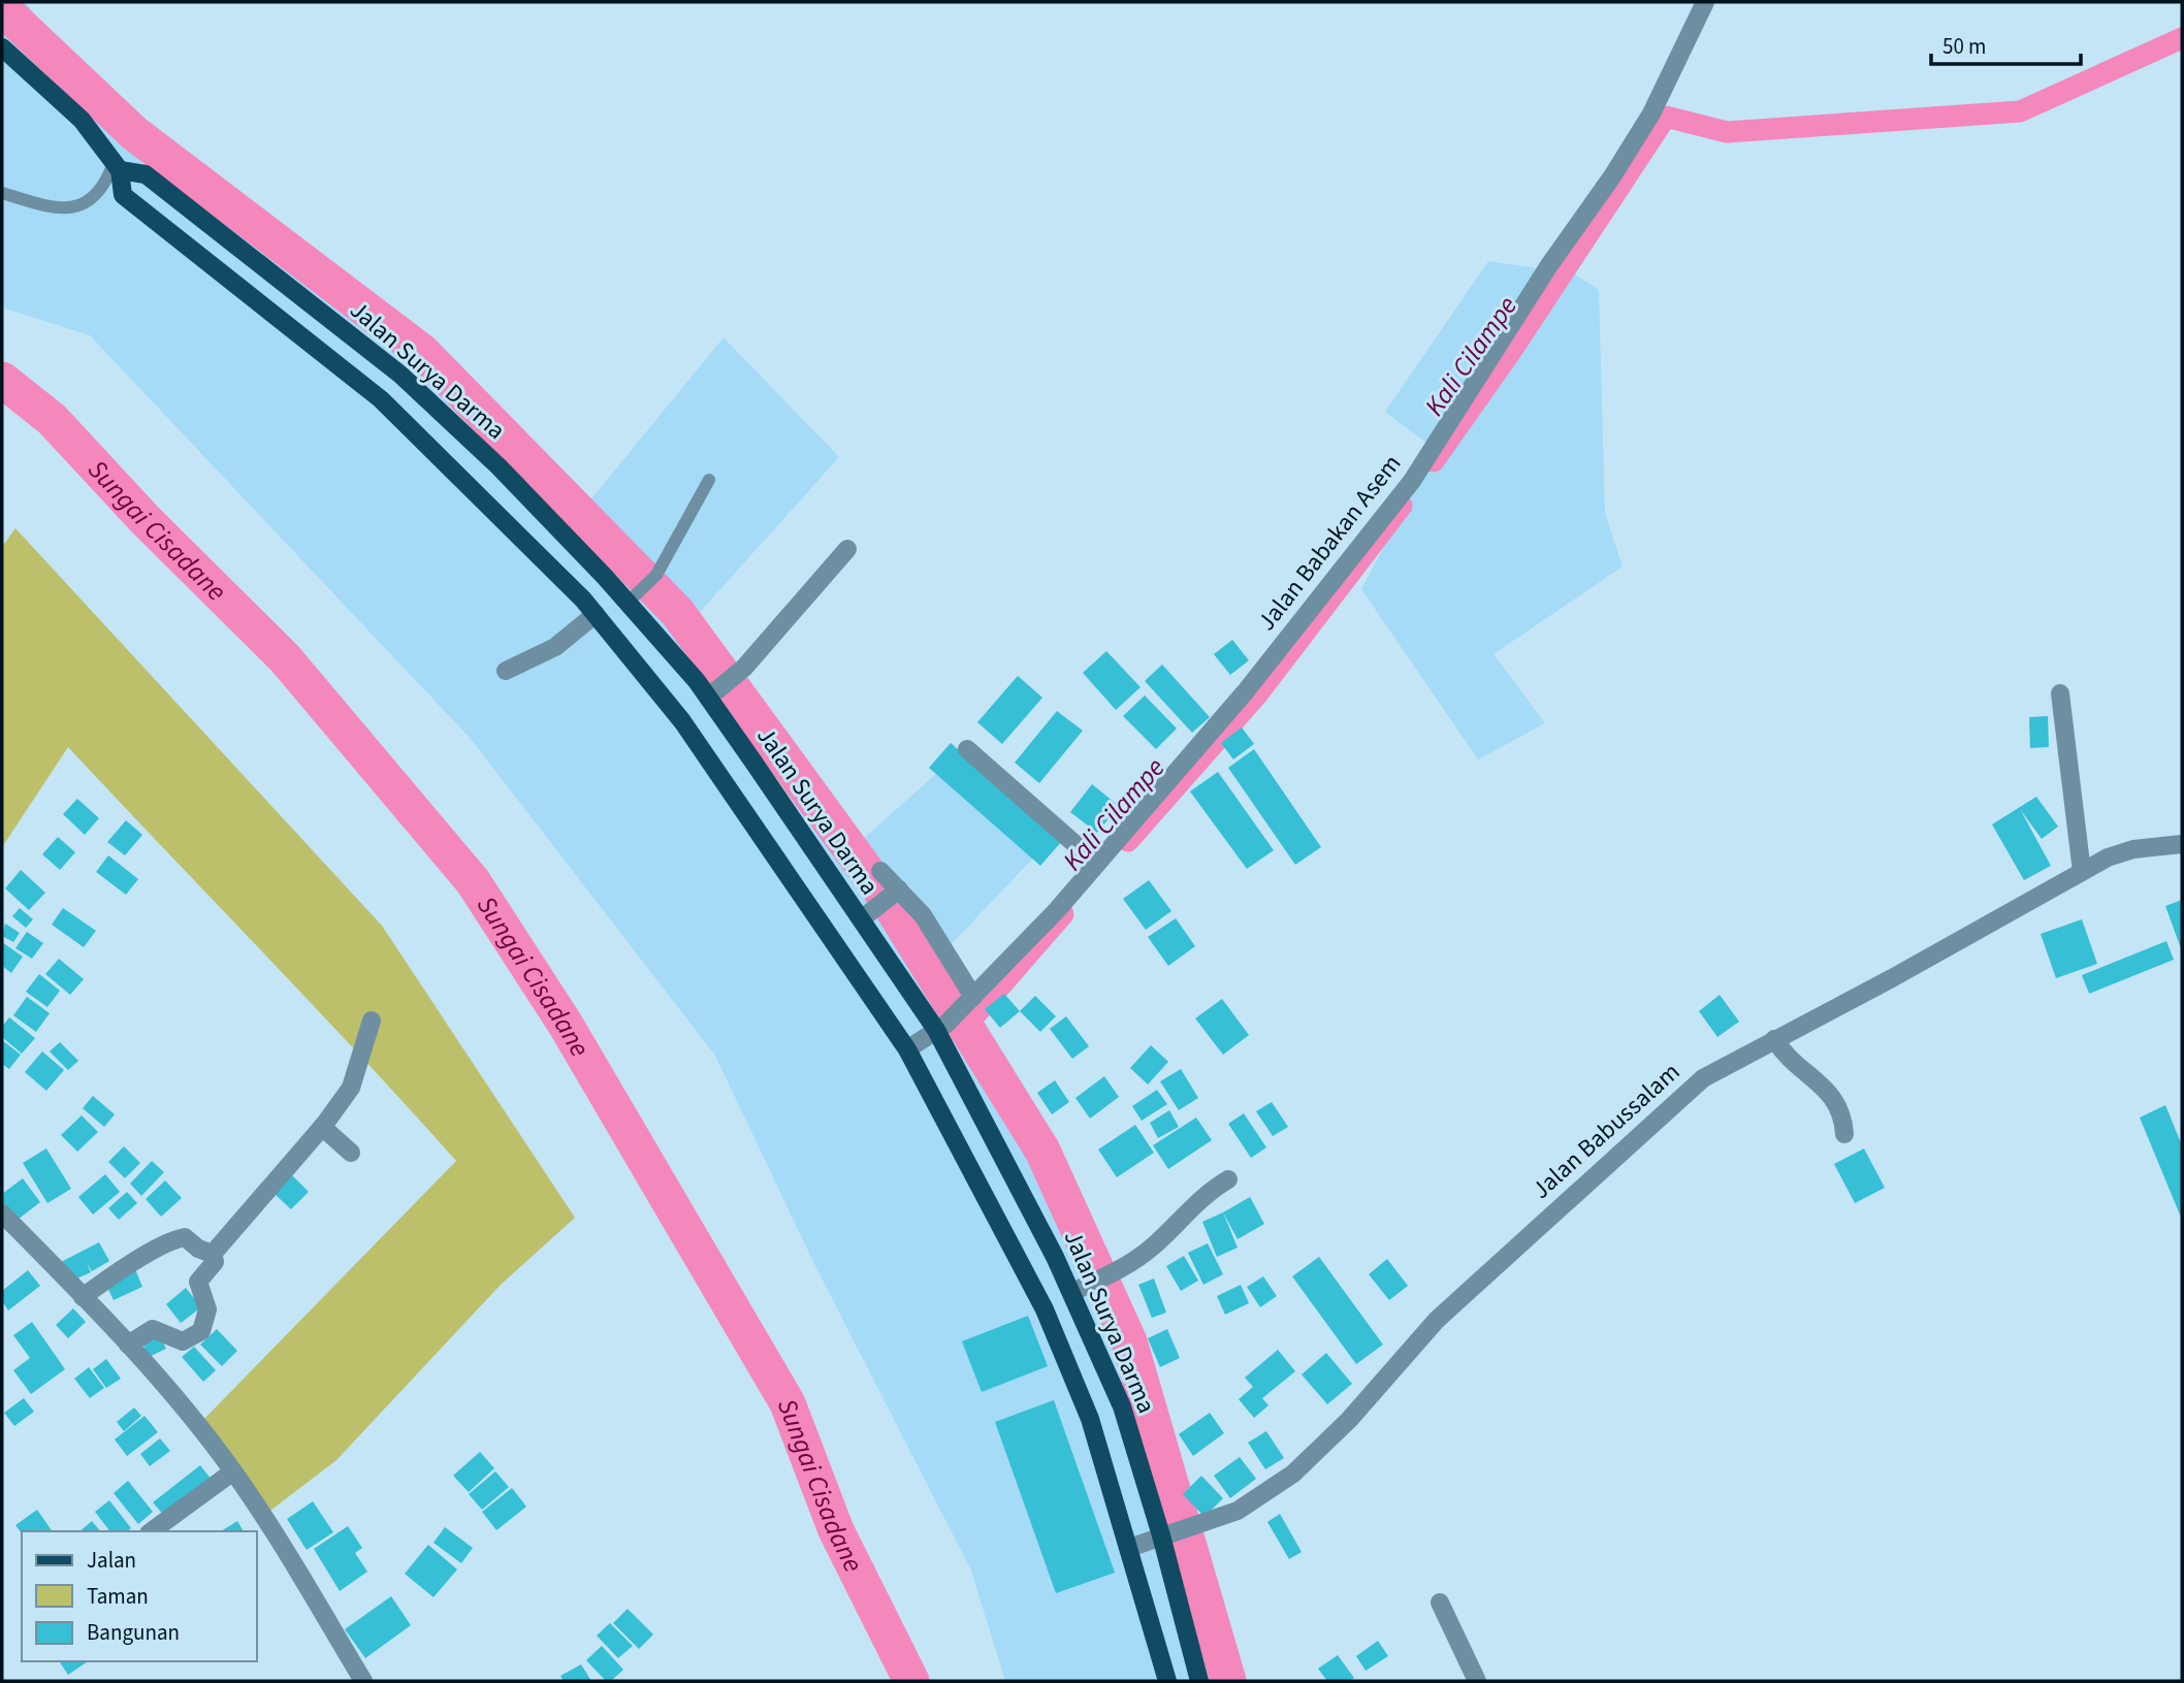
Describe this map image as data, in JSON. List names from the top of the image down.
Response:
{
  "streets": {
    "main road": ["Jalan Surya Darma"],
    "street": ["Jalan Babakan Asem", "Jalan Babussalam"]
  },
  "crossings": [
    ["Jalan Surya Darma", "Jalan Babakan Asem"],
    ["Jalan Surya Darma", "Jalan Babussalam"]
  ],
  "water": ["Kali Cilampe", "Sungai Cisadane"],
  "legend": ["Jalan", "Taman", "Bangunan"],
  "scale_bar": "50 m"
}
